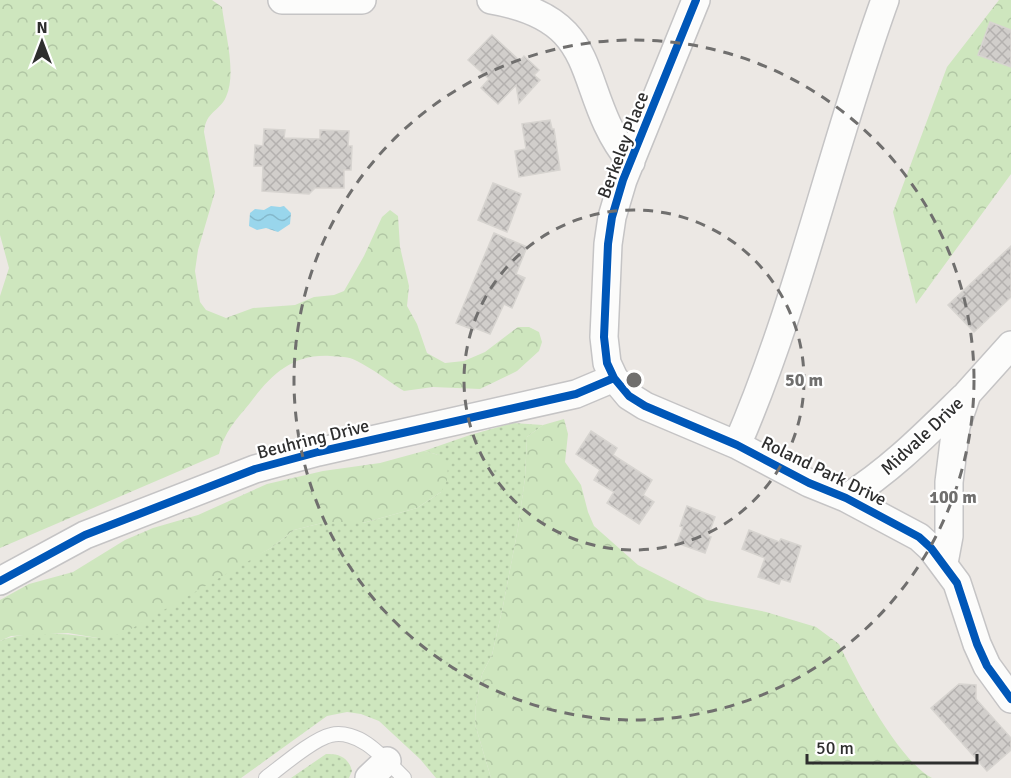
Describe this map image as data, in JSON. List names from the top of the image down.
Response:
{
  "streets": {
    "street": [
      "Berkeley Place",
      "Midvale Drive",
      "Beuhring Drive",
      "Roland Park Drive"
    ]
  },
  "crossings": [
    ["Berkeley Place", "Beuhring Drive"],
    ["Berkeley Place", "Roland Park Drive"],
    ["Midvale Drive", "Roland Park Drive"],
    ["Beuhring Drive", "Roland Park Drive"]
  ],
  "scale_bar": "50 m",
  "north": "top",
  "rings": ["50 m", "100 m"]
}
